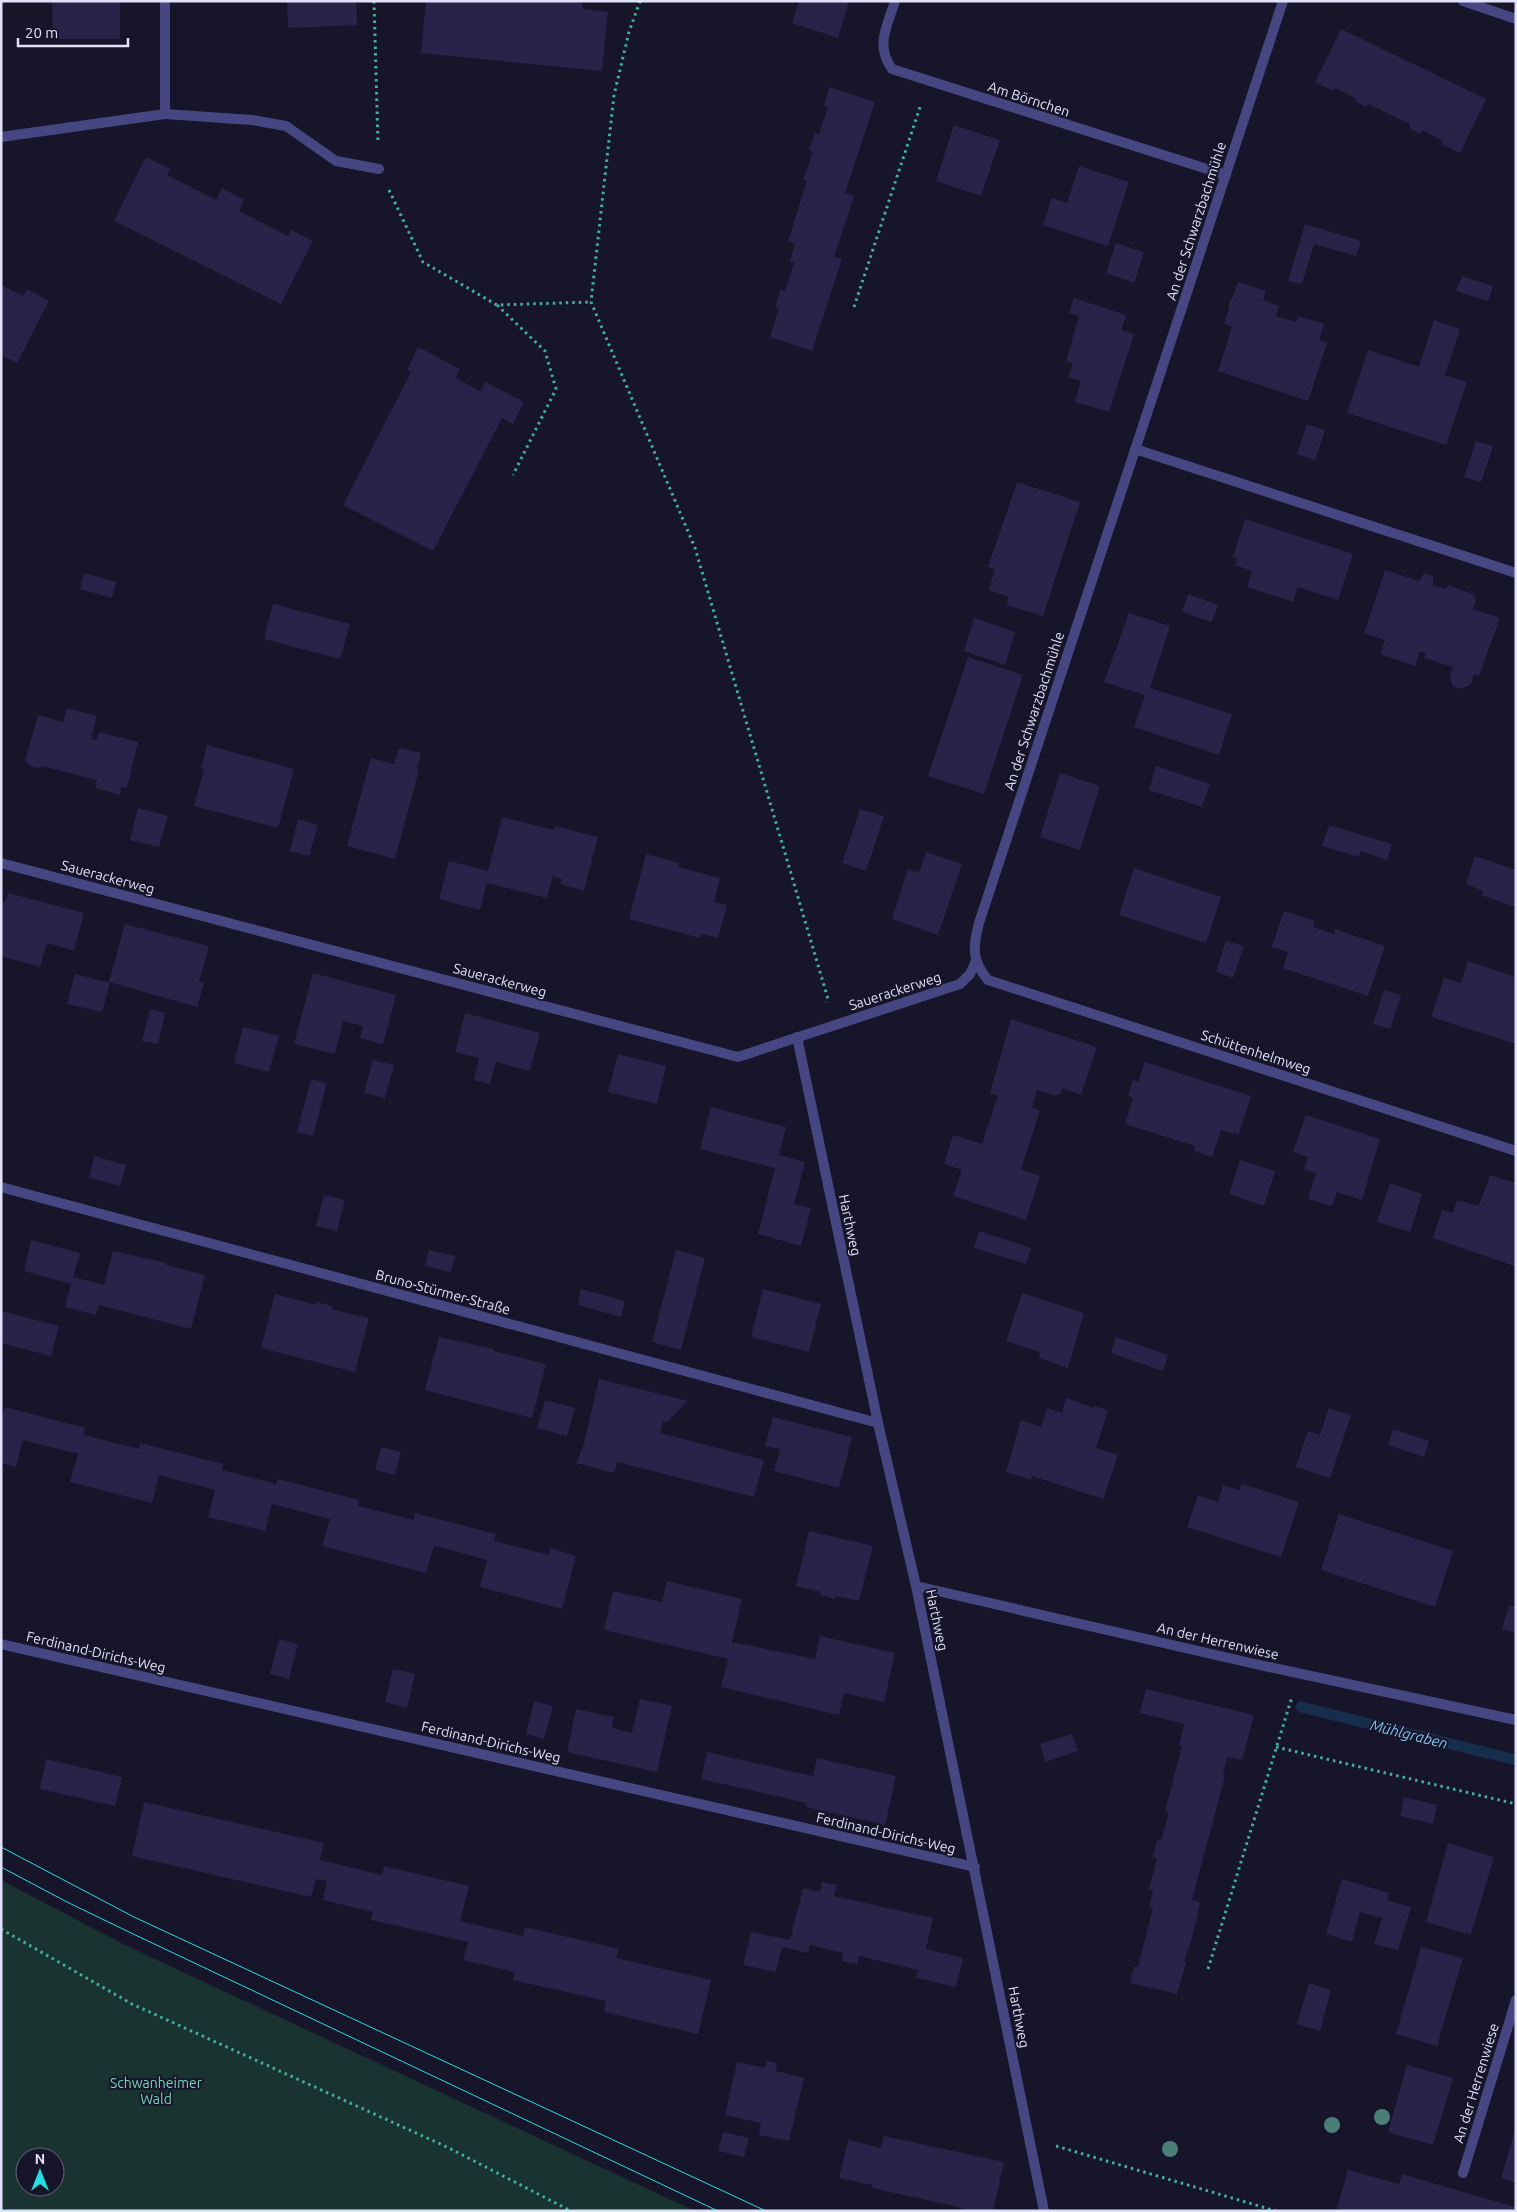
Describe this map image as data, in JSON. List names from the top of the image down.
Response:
{
  "streets": {
    "street": [
      "Am Börnchen",
      "An der Schwarzbachmühle",
      "Sauerackerweg",
      "Schüttenhelmweg",
      "Harthweg",
      "Bruno-Stürmer-Straße",
      "An der Herrenwiese",
      "Ferdinand-Dirichs-Weg"
    ]
  },
  "crossings": [
    ["Am Börnchen", "An der Schwarzbachmühle"],
    ["An der Schwarzbachmühle", "Sauerackerweg"],
    ["An der Schwarzbachmühle", "Schüttenhelmweg"],
    ["Sauerackerweg", "Schüttenhelmweg"],
    ["Sauerackerweg", "Harthweg"],
    ["Harthweg", "Bruno-Stürmer-Straße"],
    ["Harthweg", "An der Herrenwiese"],
    ["Harthweg", "Ferdinand-Dirichs-Weg"]
  ],
  "water": ["Mühlgraben"],
  "parks": ["Schwanheimer Wald"],
  "scale_bar": "20 m",
  "north": "top"
}
